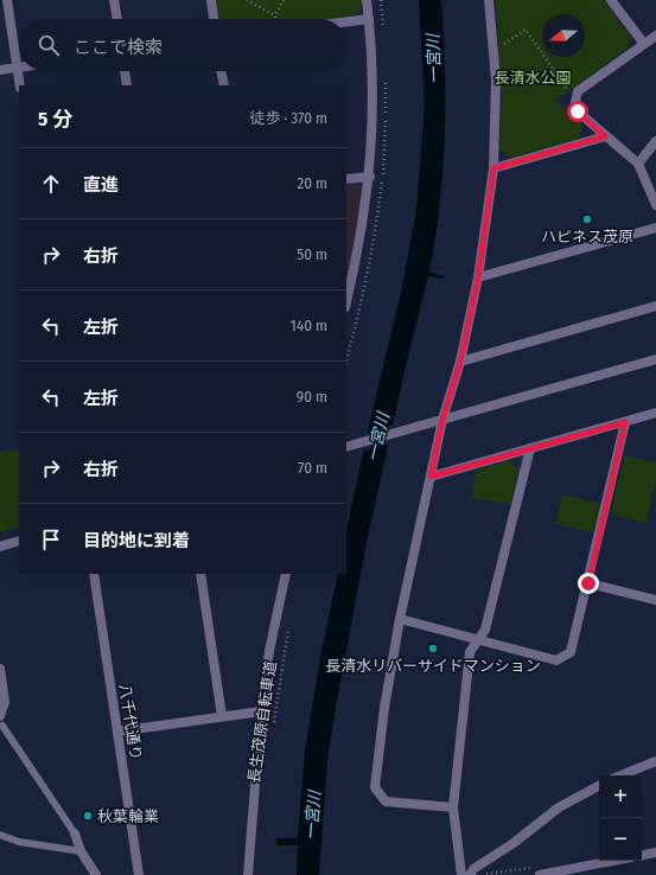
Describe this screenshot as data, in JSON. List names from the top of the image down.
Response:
{
  "streets": {
    "street": ["八千代通り"],
    "path": ["長生茂原自転車道"]
  },
  "water": ["一宮川"],
  "parks": ["長清水公園"],
  "places": ["ハピネス茂原", "長清水リバーサイドマンション", "秋葉輪業"],
  "north": "left",
  "page": {
    "search": "ここで検索",
    "heading": ["5 分", "徒歩 · 370 m"],
    "list": [
      ["直進", "20 m"],
      ["右折", "50 m"],
      ["左折", "140 m"],
      ["左折", "90 m"],
      ["右折", "70 m"],
      "目的地に到着"
    ],
    "map_buttons": ["+", "−"]
  }
}
